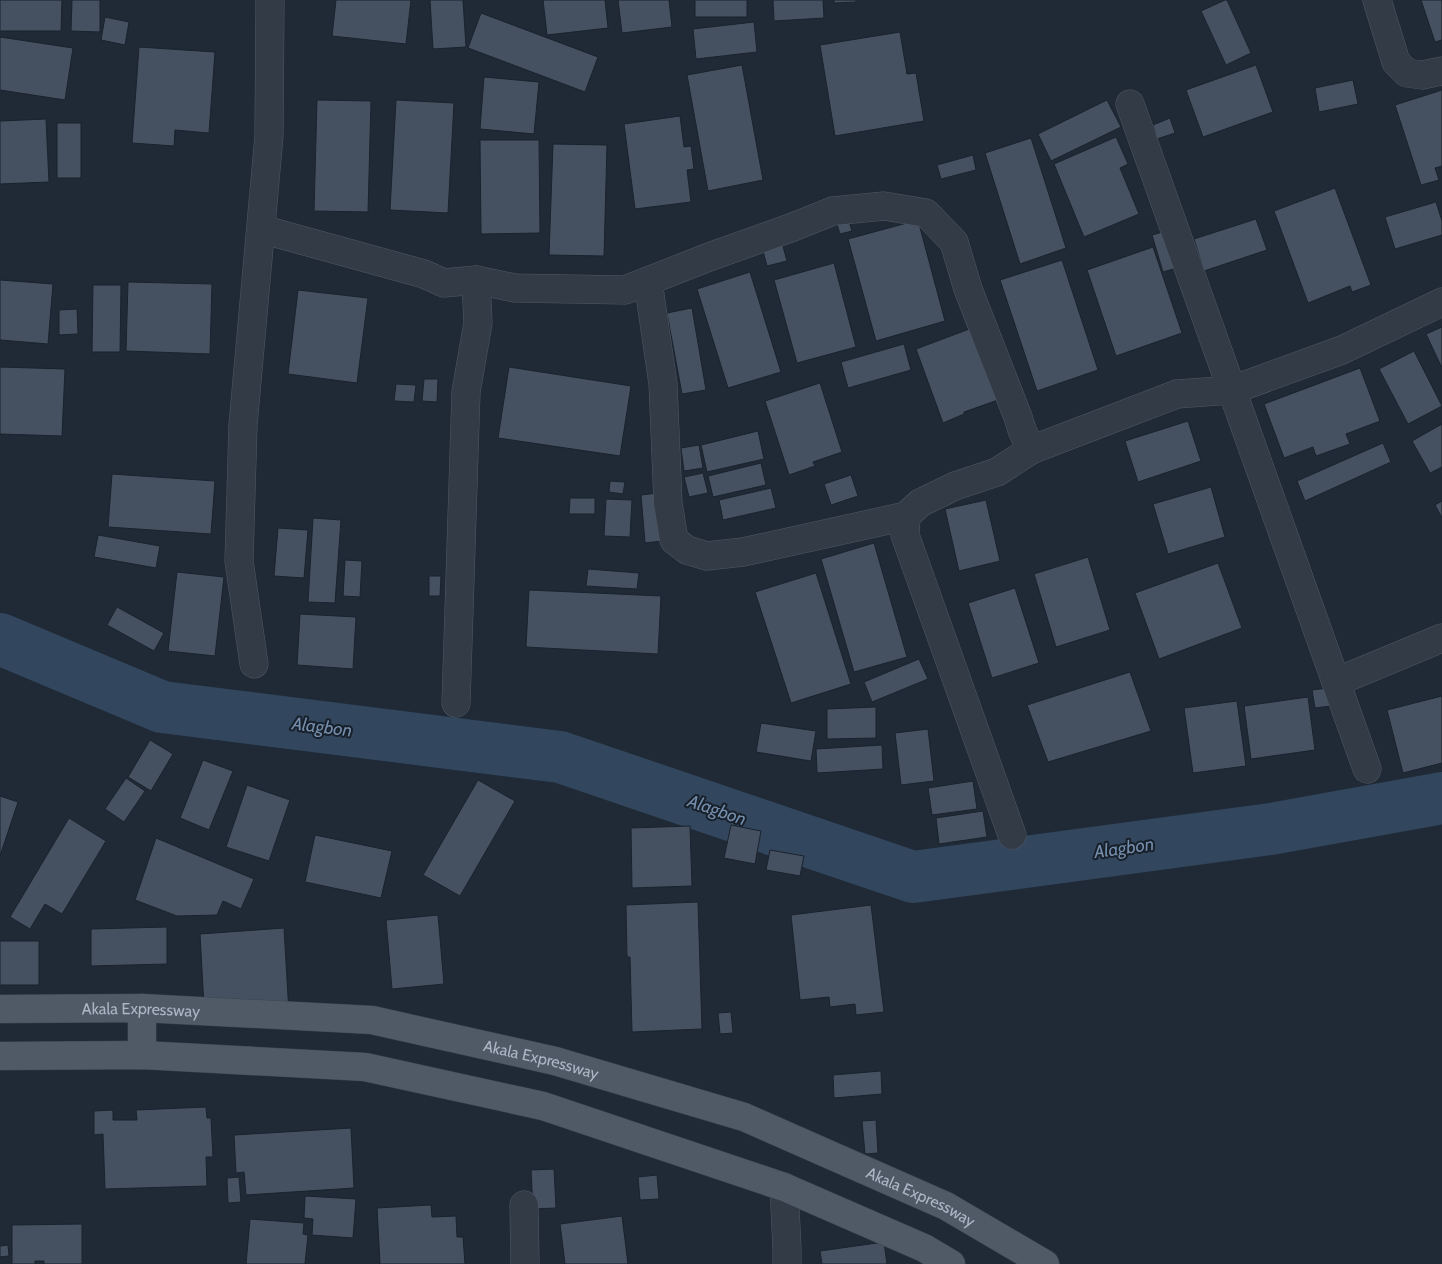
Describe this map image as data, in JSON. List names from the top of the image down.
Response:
{
  "streets": {
    "main road": ["Akala Expressway"]
  },
  "water": ["Alagbon"]
}
